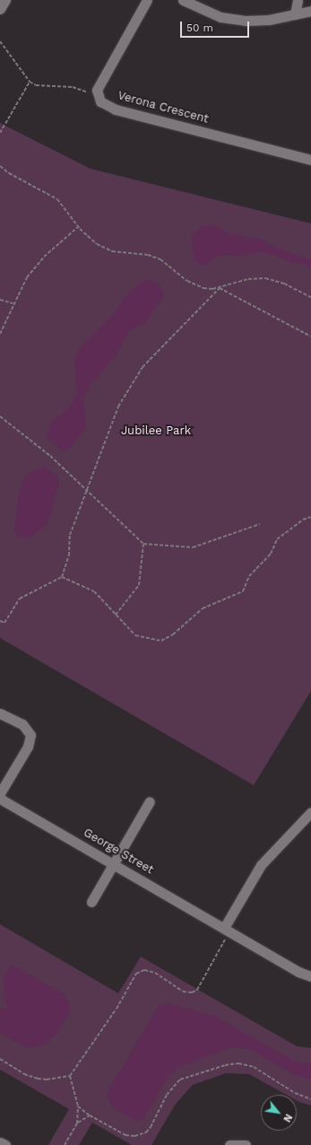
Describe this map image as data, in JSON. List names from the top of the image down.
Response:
{
  "streets": {
    "street": ["Verona Crescent", "George Street"]
  },
  "parks": ["Jubilee Park"],
  "scale_bar": "50 m",
  "north": "bottom right"
}
